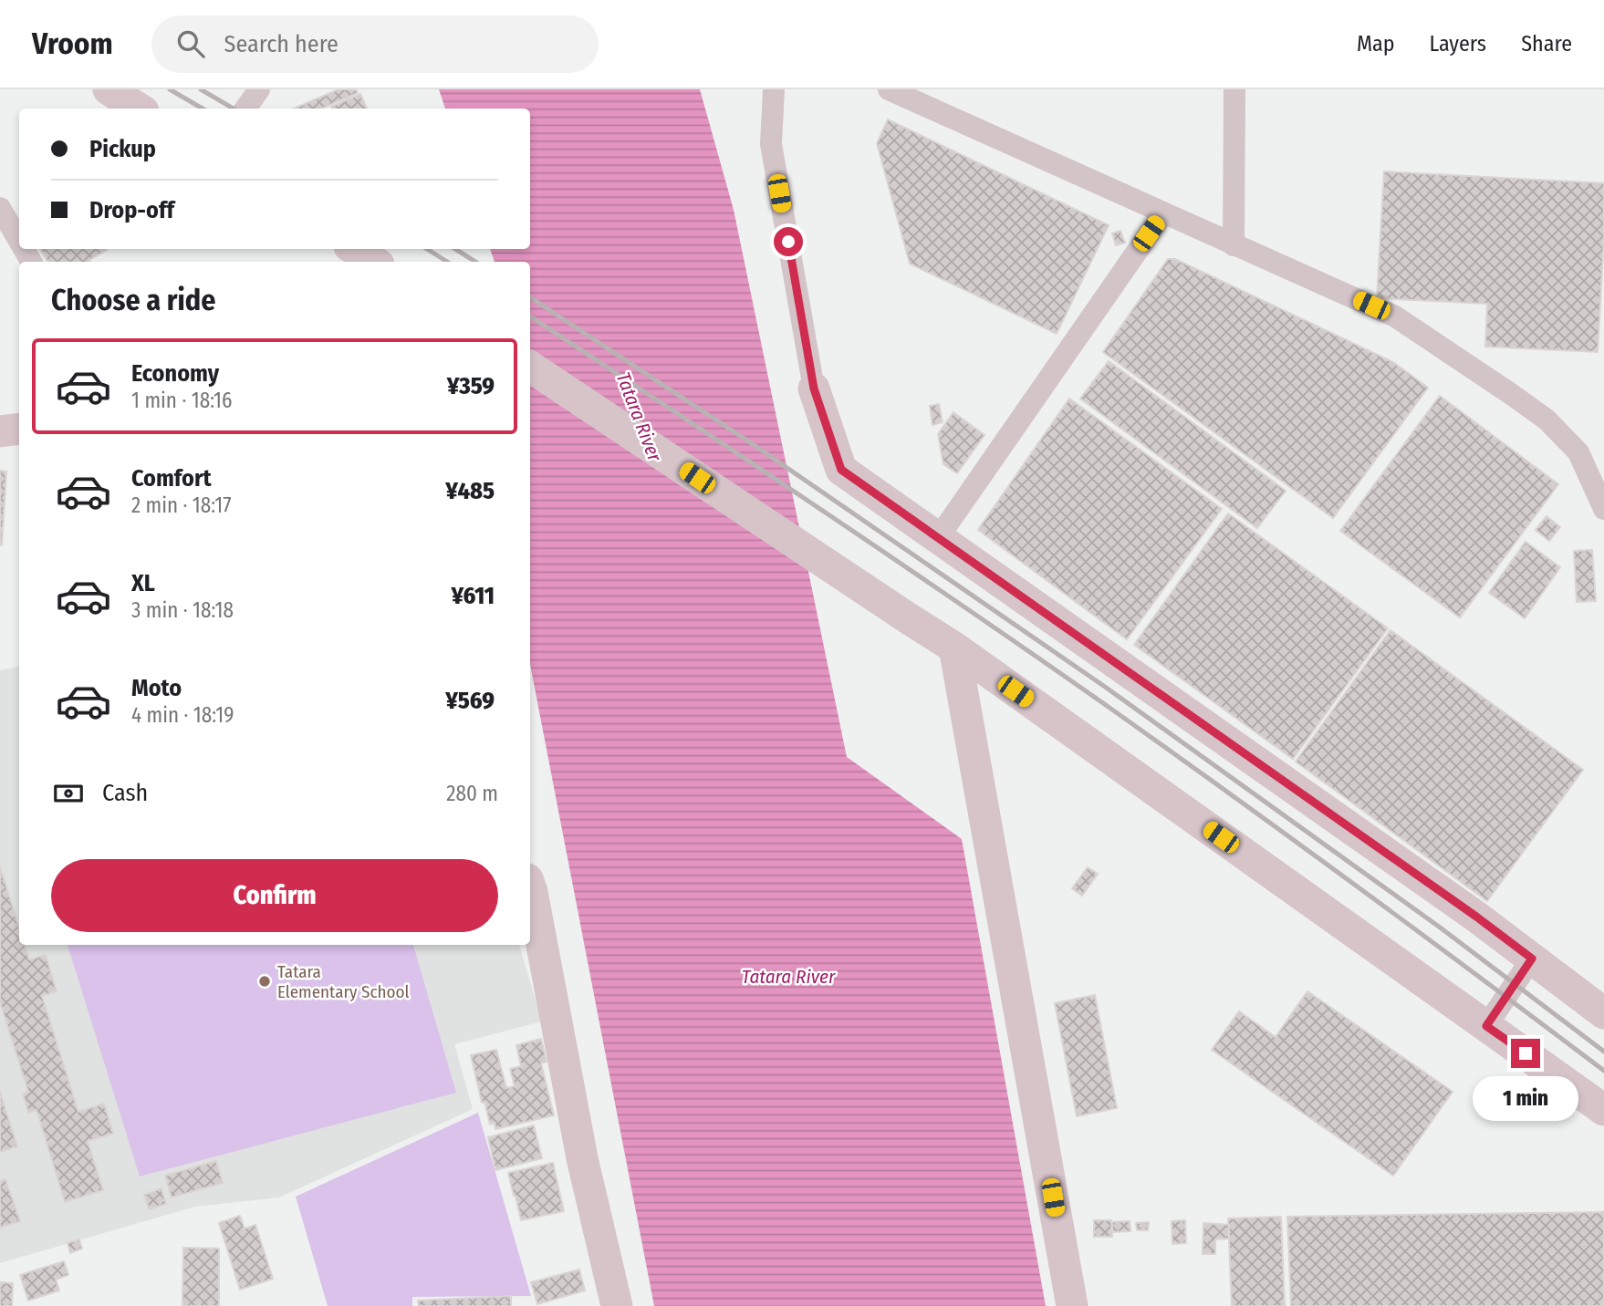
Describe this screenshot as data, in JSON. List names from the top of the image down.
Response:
{
  "water": ["Tatara River"],
  "places": ["Tatara Elementary School"],
  "page": {
    "header": "Vroom",
    "search": "Search here",
    "nav": ["Map", "Layers", "Share"],
    "banner": ["Pickup", "Drop-off"],
    "heading": "Choose a ride",
    "list": [
      {
        "name": "Economy",
        "note": "1 min · 18:16",
        "value": "¥359"
      },
      {
        "name": "Comfort",
        "note": "2 min · 18:17",
        "value": "¥485"
      },
      {
        "name": "XL",
        "note": "3 min · 18:18",
        "value": "¥611"
      },
      {
        "name": "Moto",
        "note": "4 min · 18:19",
        "value": "¥569"
      }
    ],
    "pay": ["Cash", "280 m"],
    "buttons": "Confirm",
    "bubble": "1 min"
  }
}
